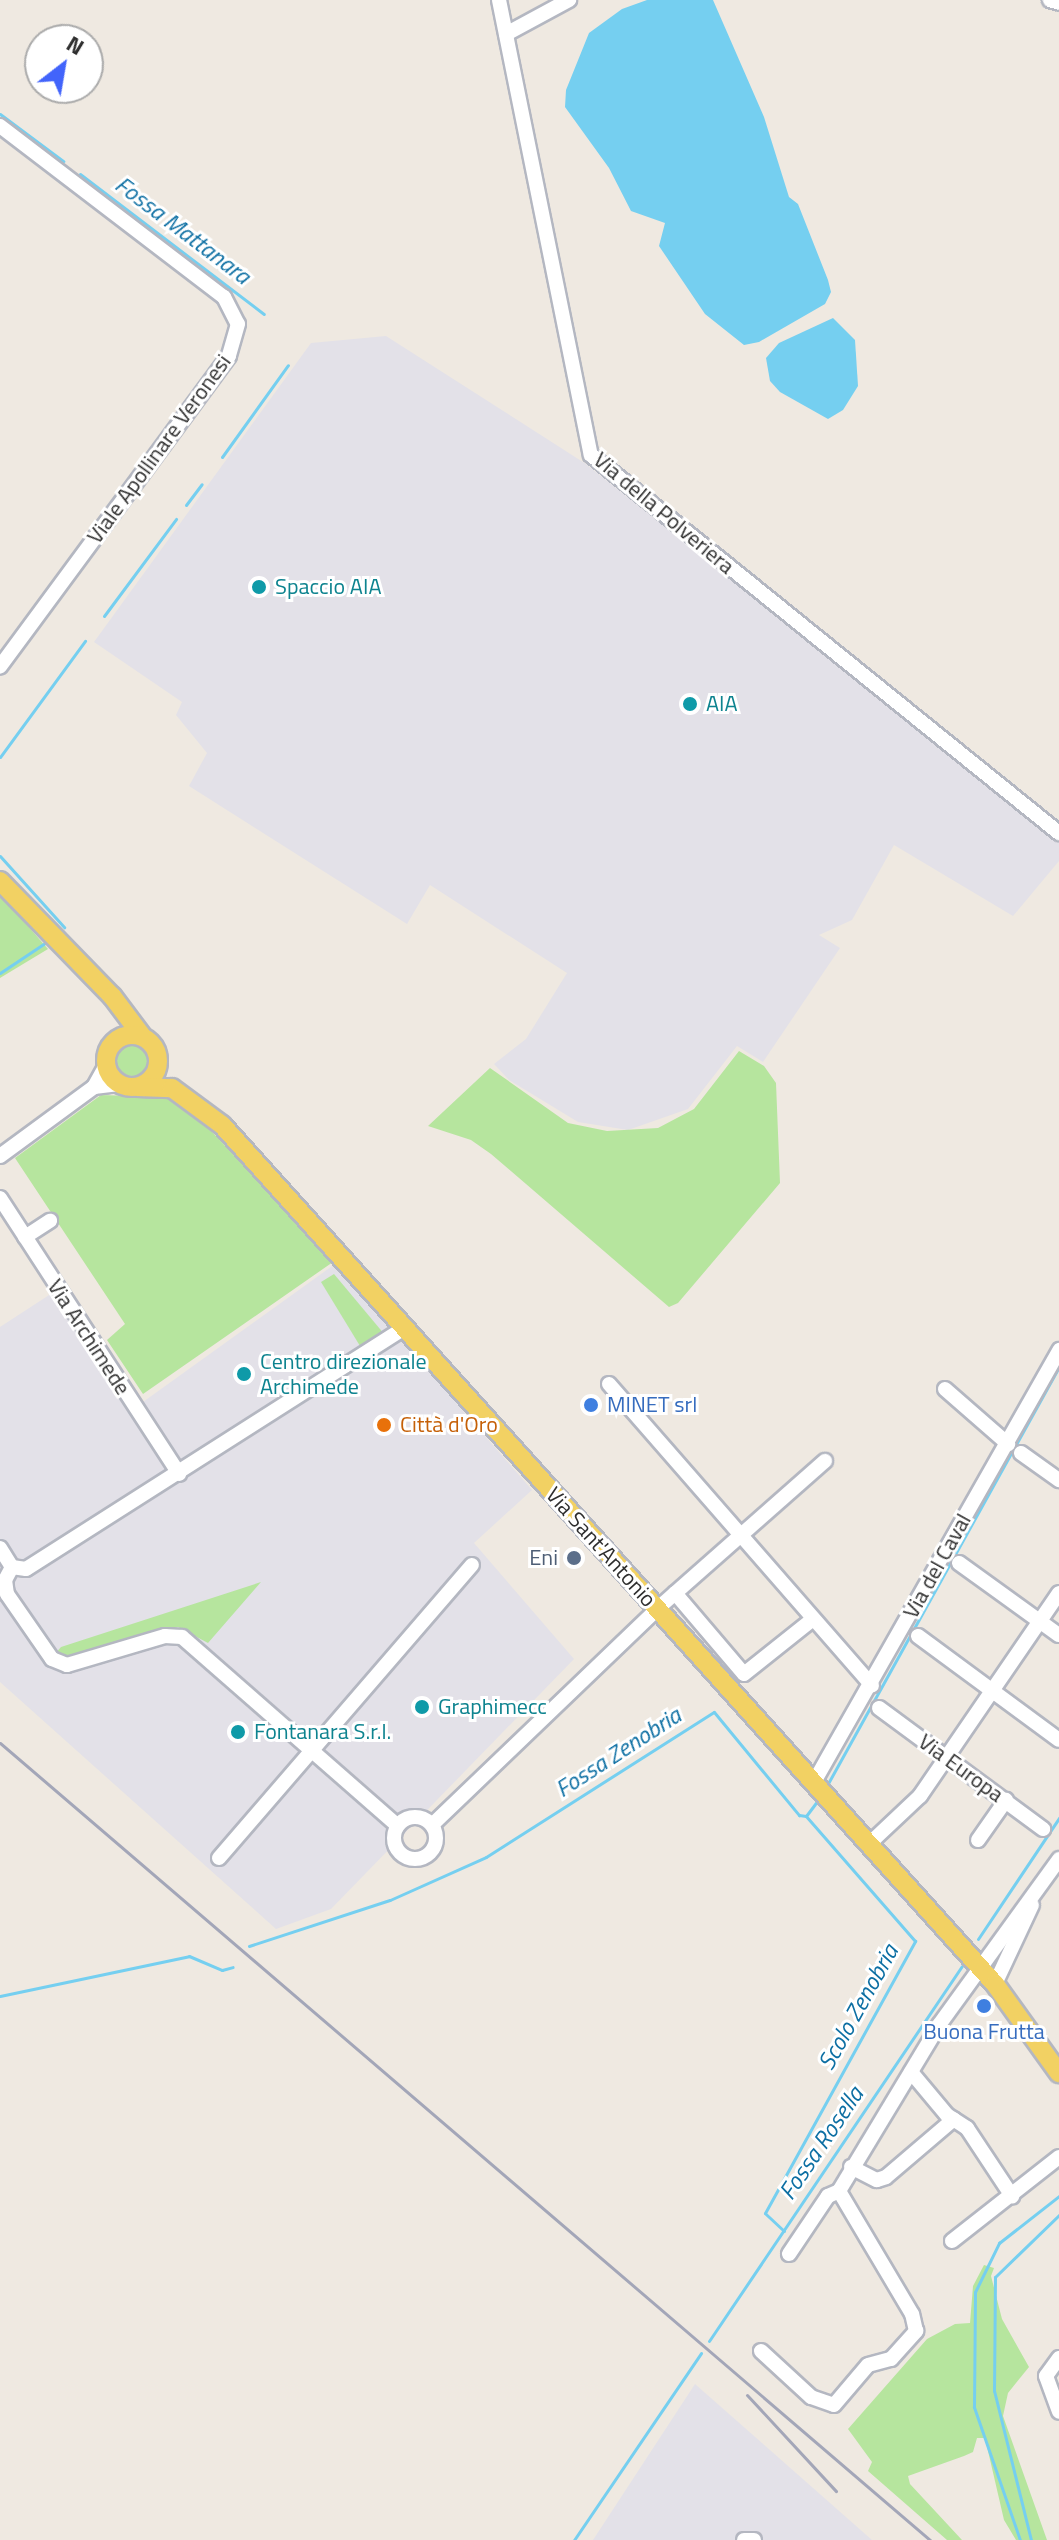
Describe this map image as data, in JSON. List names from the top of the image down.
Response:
{
  "streets": {
    "main road": ["Via Sant'Antonio"],
    "street": [
      "Viale Apollinare Veronesi",
      "Via della Polveriera",
      "Via Archimede",
      "Via del Caval",
      "Via Europa"
    ]
  },
  "crossings": [
    ["Via Sant'Antonio", "Via del Caval"]
  ],
  "water": [
    "Fossa Mattanara",
    "Fossa Zenobria",
    "Scolo Zenobria",
    "Fossa Rosella"
  ],
  "places": [
    "Spaccio AIA",
    "AIA",
    "Centro direzionale Archimede",
    "MINET srl",
    "Città d'Oro",
    "Eni",
    "Graphimecc",
    "Fontanara S.r.l.",
    "Buona Frutta"
  ],
  "north": "top right"
}
